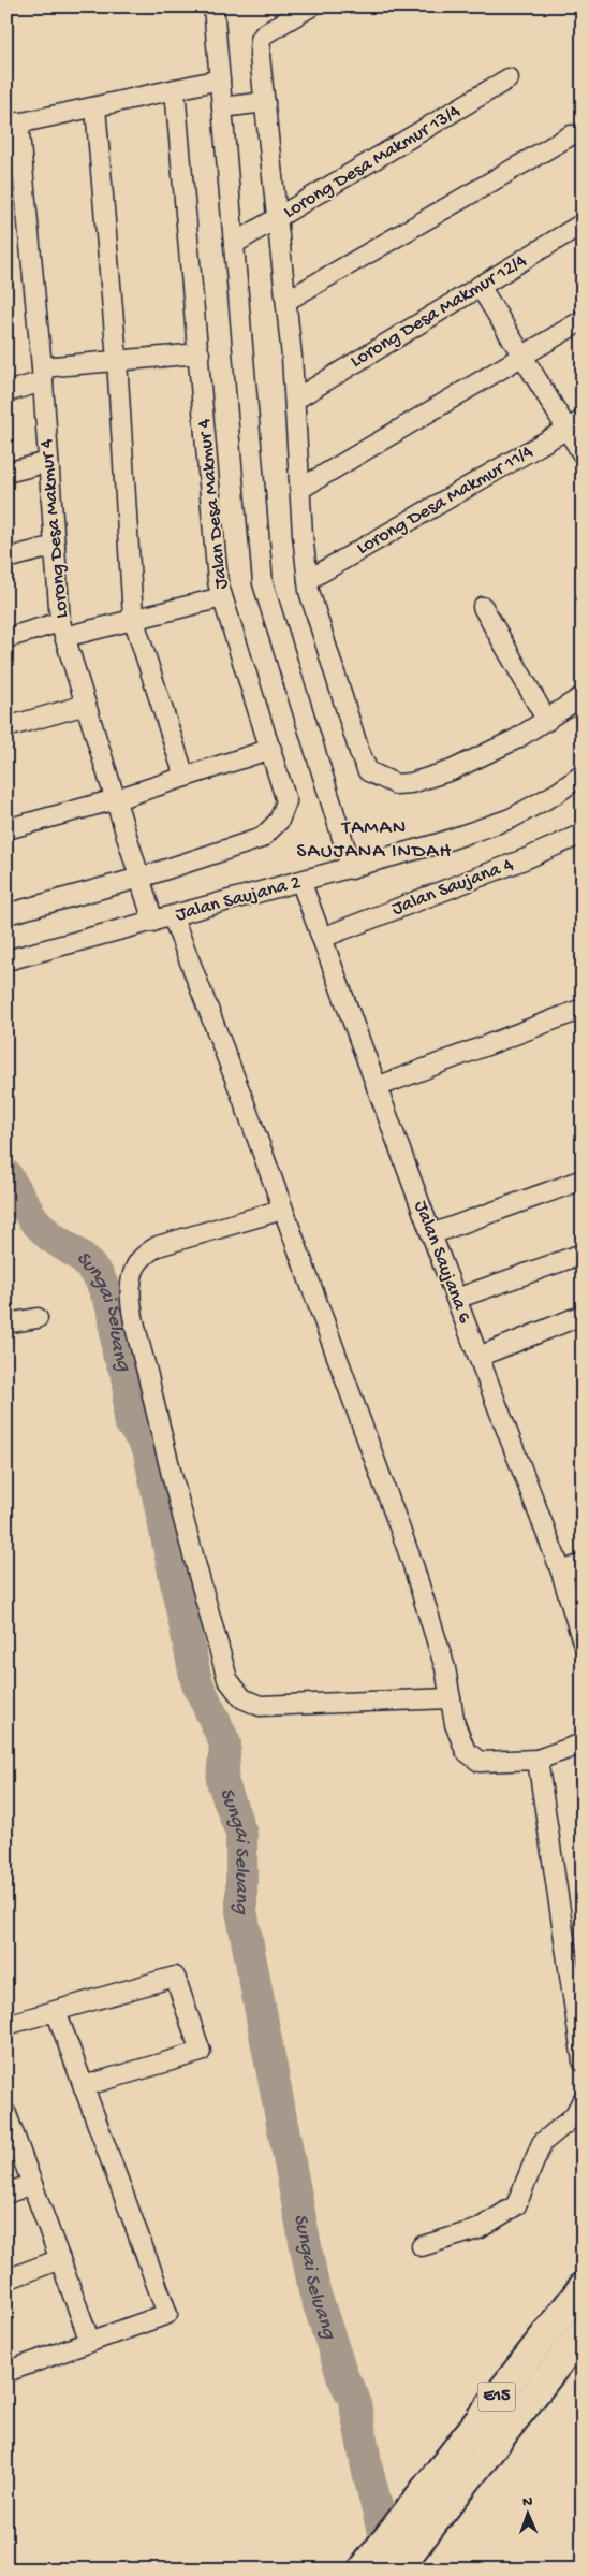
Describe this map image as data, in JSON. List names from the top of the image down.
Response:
{
  "streets": {
    "highway": ["E15"],
    "street": [
      "Lorong Desa Makmur 13/4",
      "Lorong Desa Makmur 12/4",
      "Lorong Desa Makmur 11/4",
      "Jalan Desa Makmur 4",
      "Lorong Desa Makmur 4",
      "Jalan Saujana 4",
      "Jalan Saujana 2",
      "Jalan Saujana 6"
    ]
  },
  "crossings": [
    ["Jalan Desa Makmur 4", "Lorong Desa Makmur 4"],
    ["Lorong Desa Makmur 4", "Jalan Saujana 2"],
    ["Jalan Saujana 4", "Jalan Saujana 6"],
    ["Jalan Saujana 2", "Jalan Saujana 6"]
  ],
  "districts": ["TAMAN SAUJANA INDAH"],
  "water": ["Sungai Seluang"],
  "north": "top"
}
